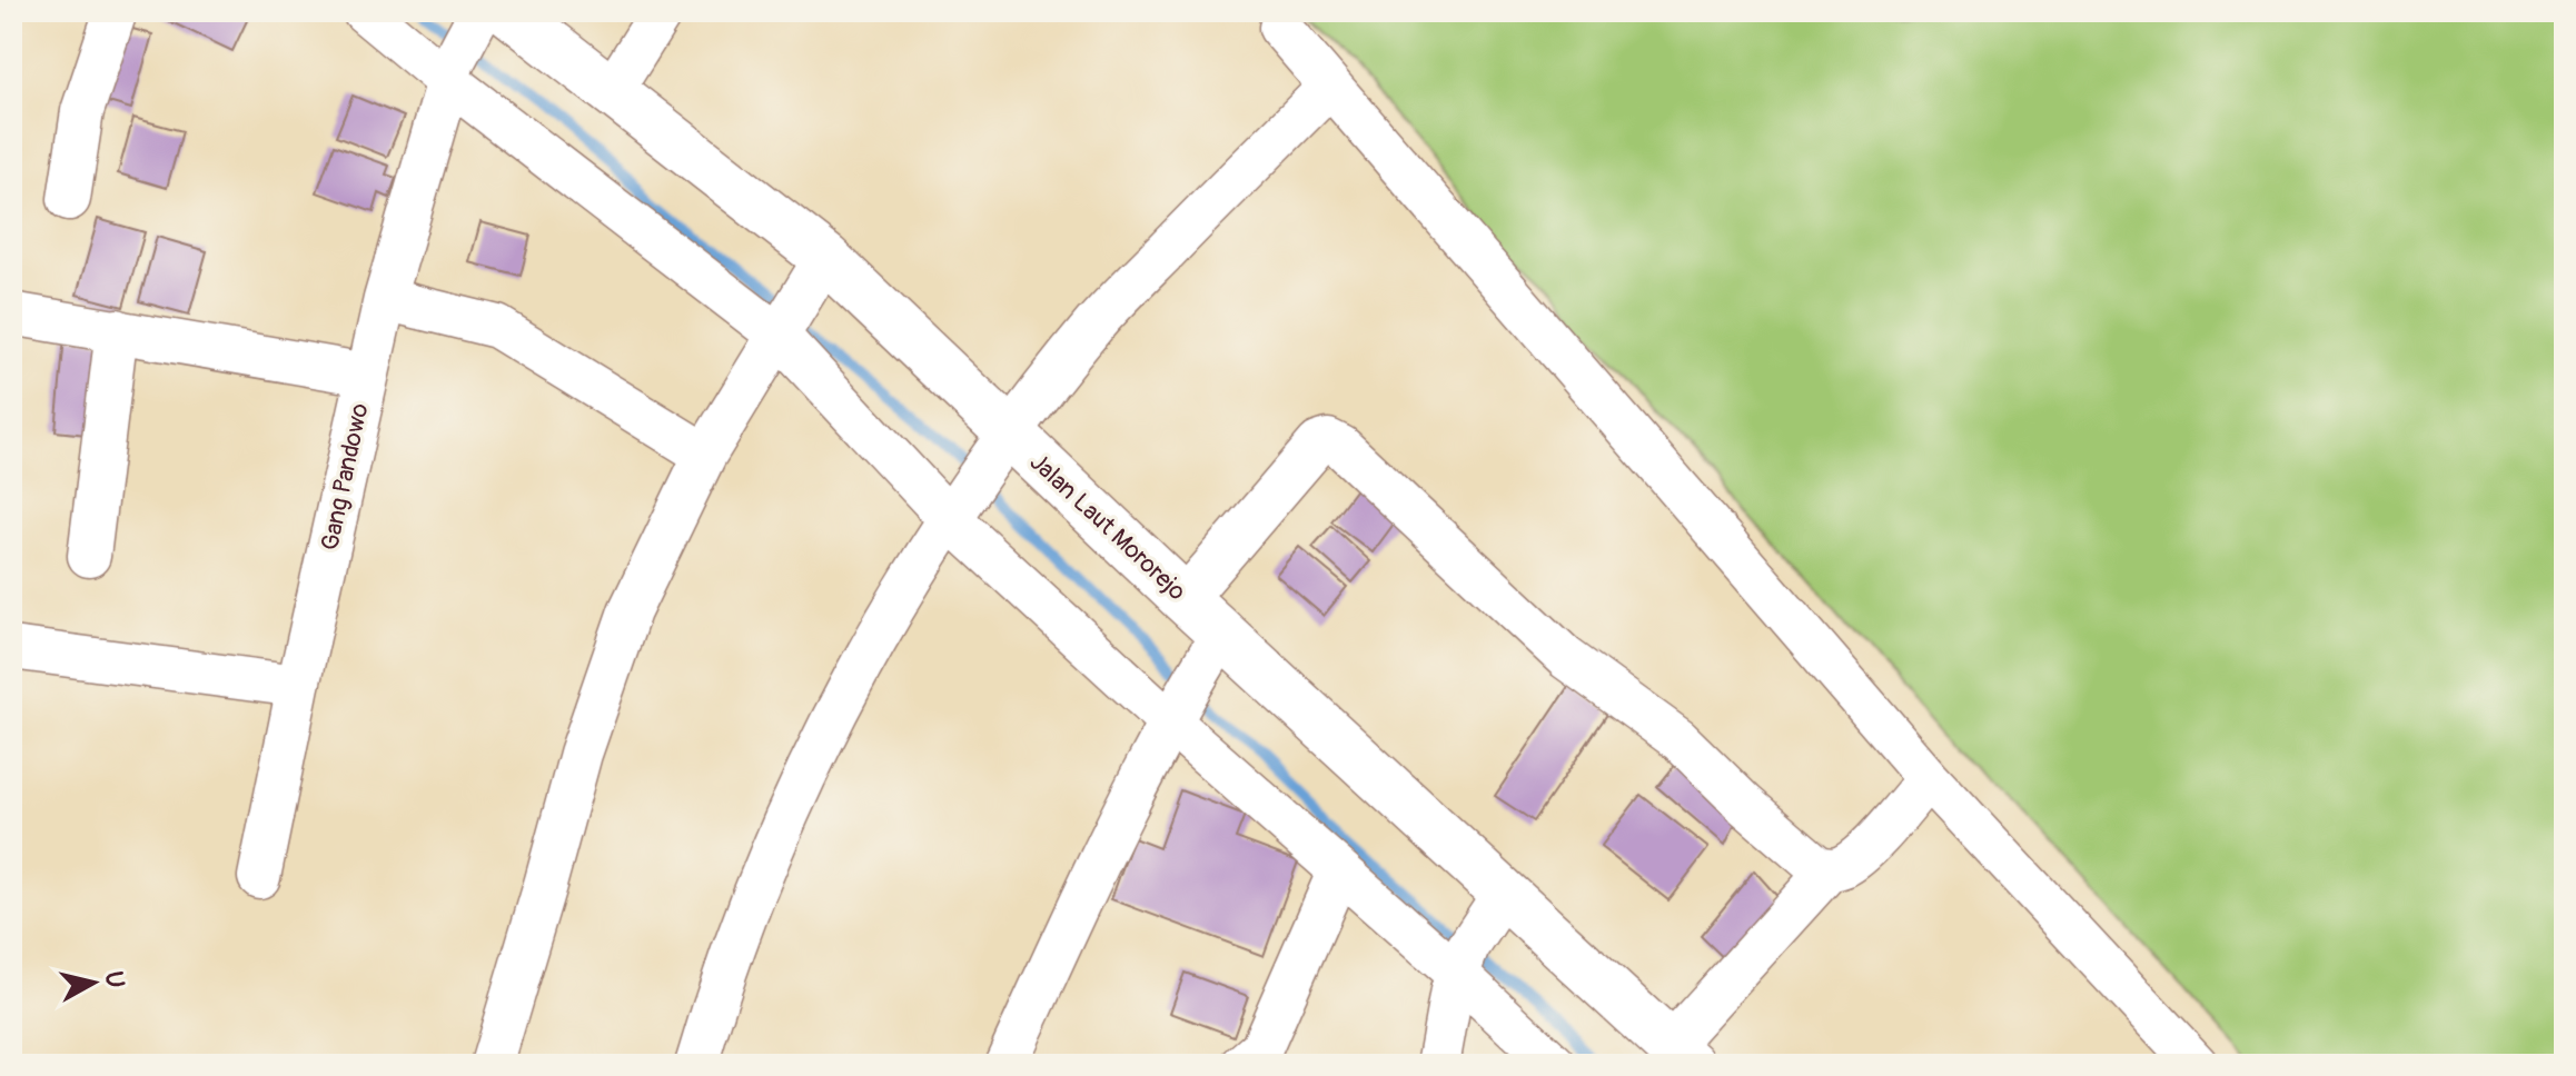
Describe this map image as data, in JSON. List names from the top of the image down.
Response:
{
  "streets": {
    "street": ["Gang Pandowo", "Jalan Laut Mororejo"]
  },
  "crossings": [
    ["Gang Pandowo", "Jalan Laut Mororejo"]
  ],
  "north": "right"
}
